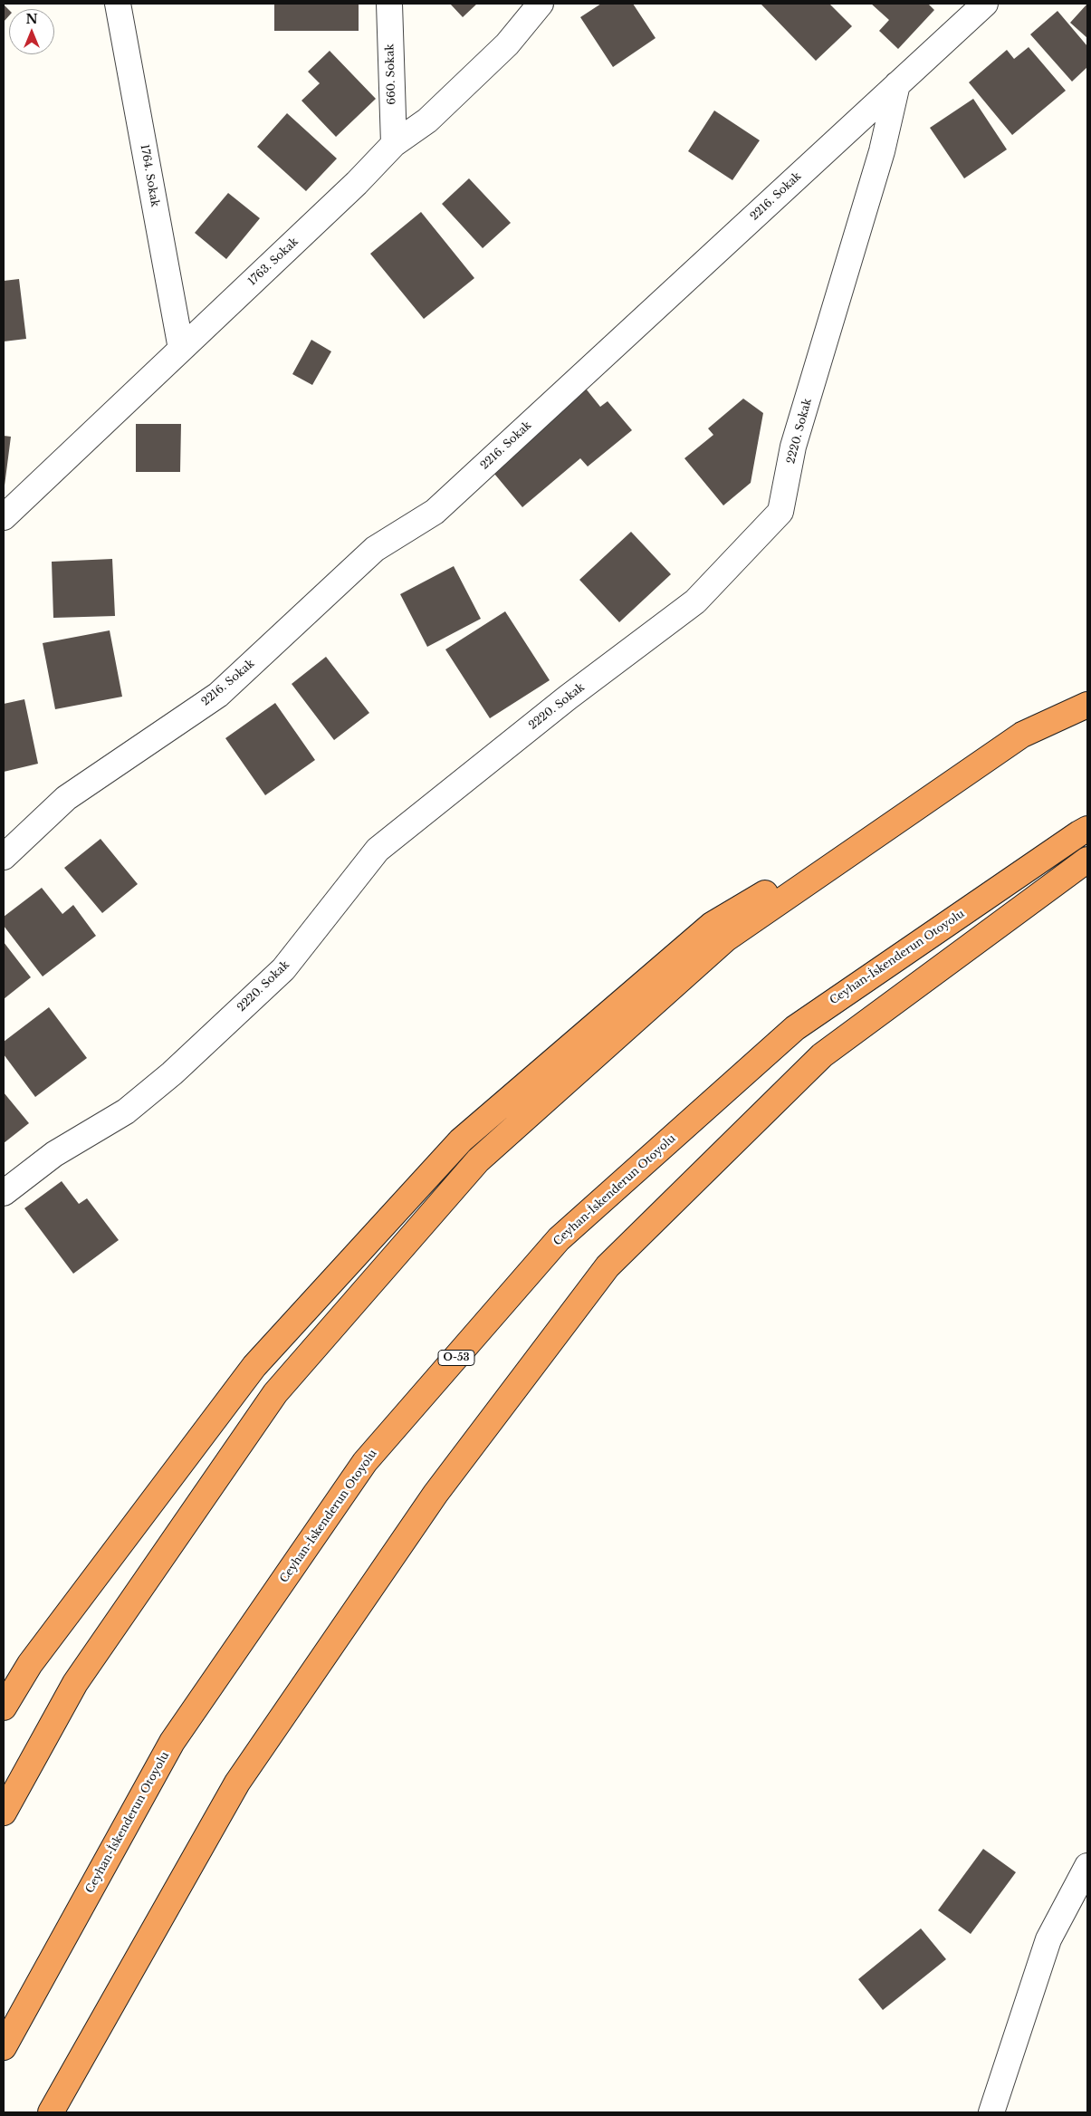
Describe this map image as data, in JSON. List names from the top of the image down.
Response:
{
  "streets": {
    "highway": ["Ceyhan-İskenderun Otoyolu", "O-53"],
    "street": [
      "660. Sokak",
      "1764. Sokak",
      "2216. Sokak",
      "1763. Sokak",
      "2220. Sokak"
    ]
  },
  "crossings": [
    ["660. Sokak", "1763. Sokak"],
    ["1764. Sokak", "1763. Sokak"],
    ["2216. Sokak", "2220. Sokak"]
  ],
  "north": "top"
}
